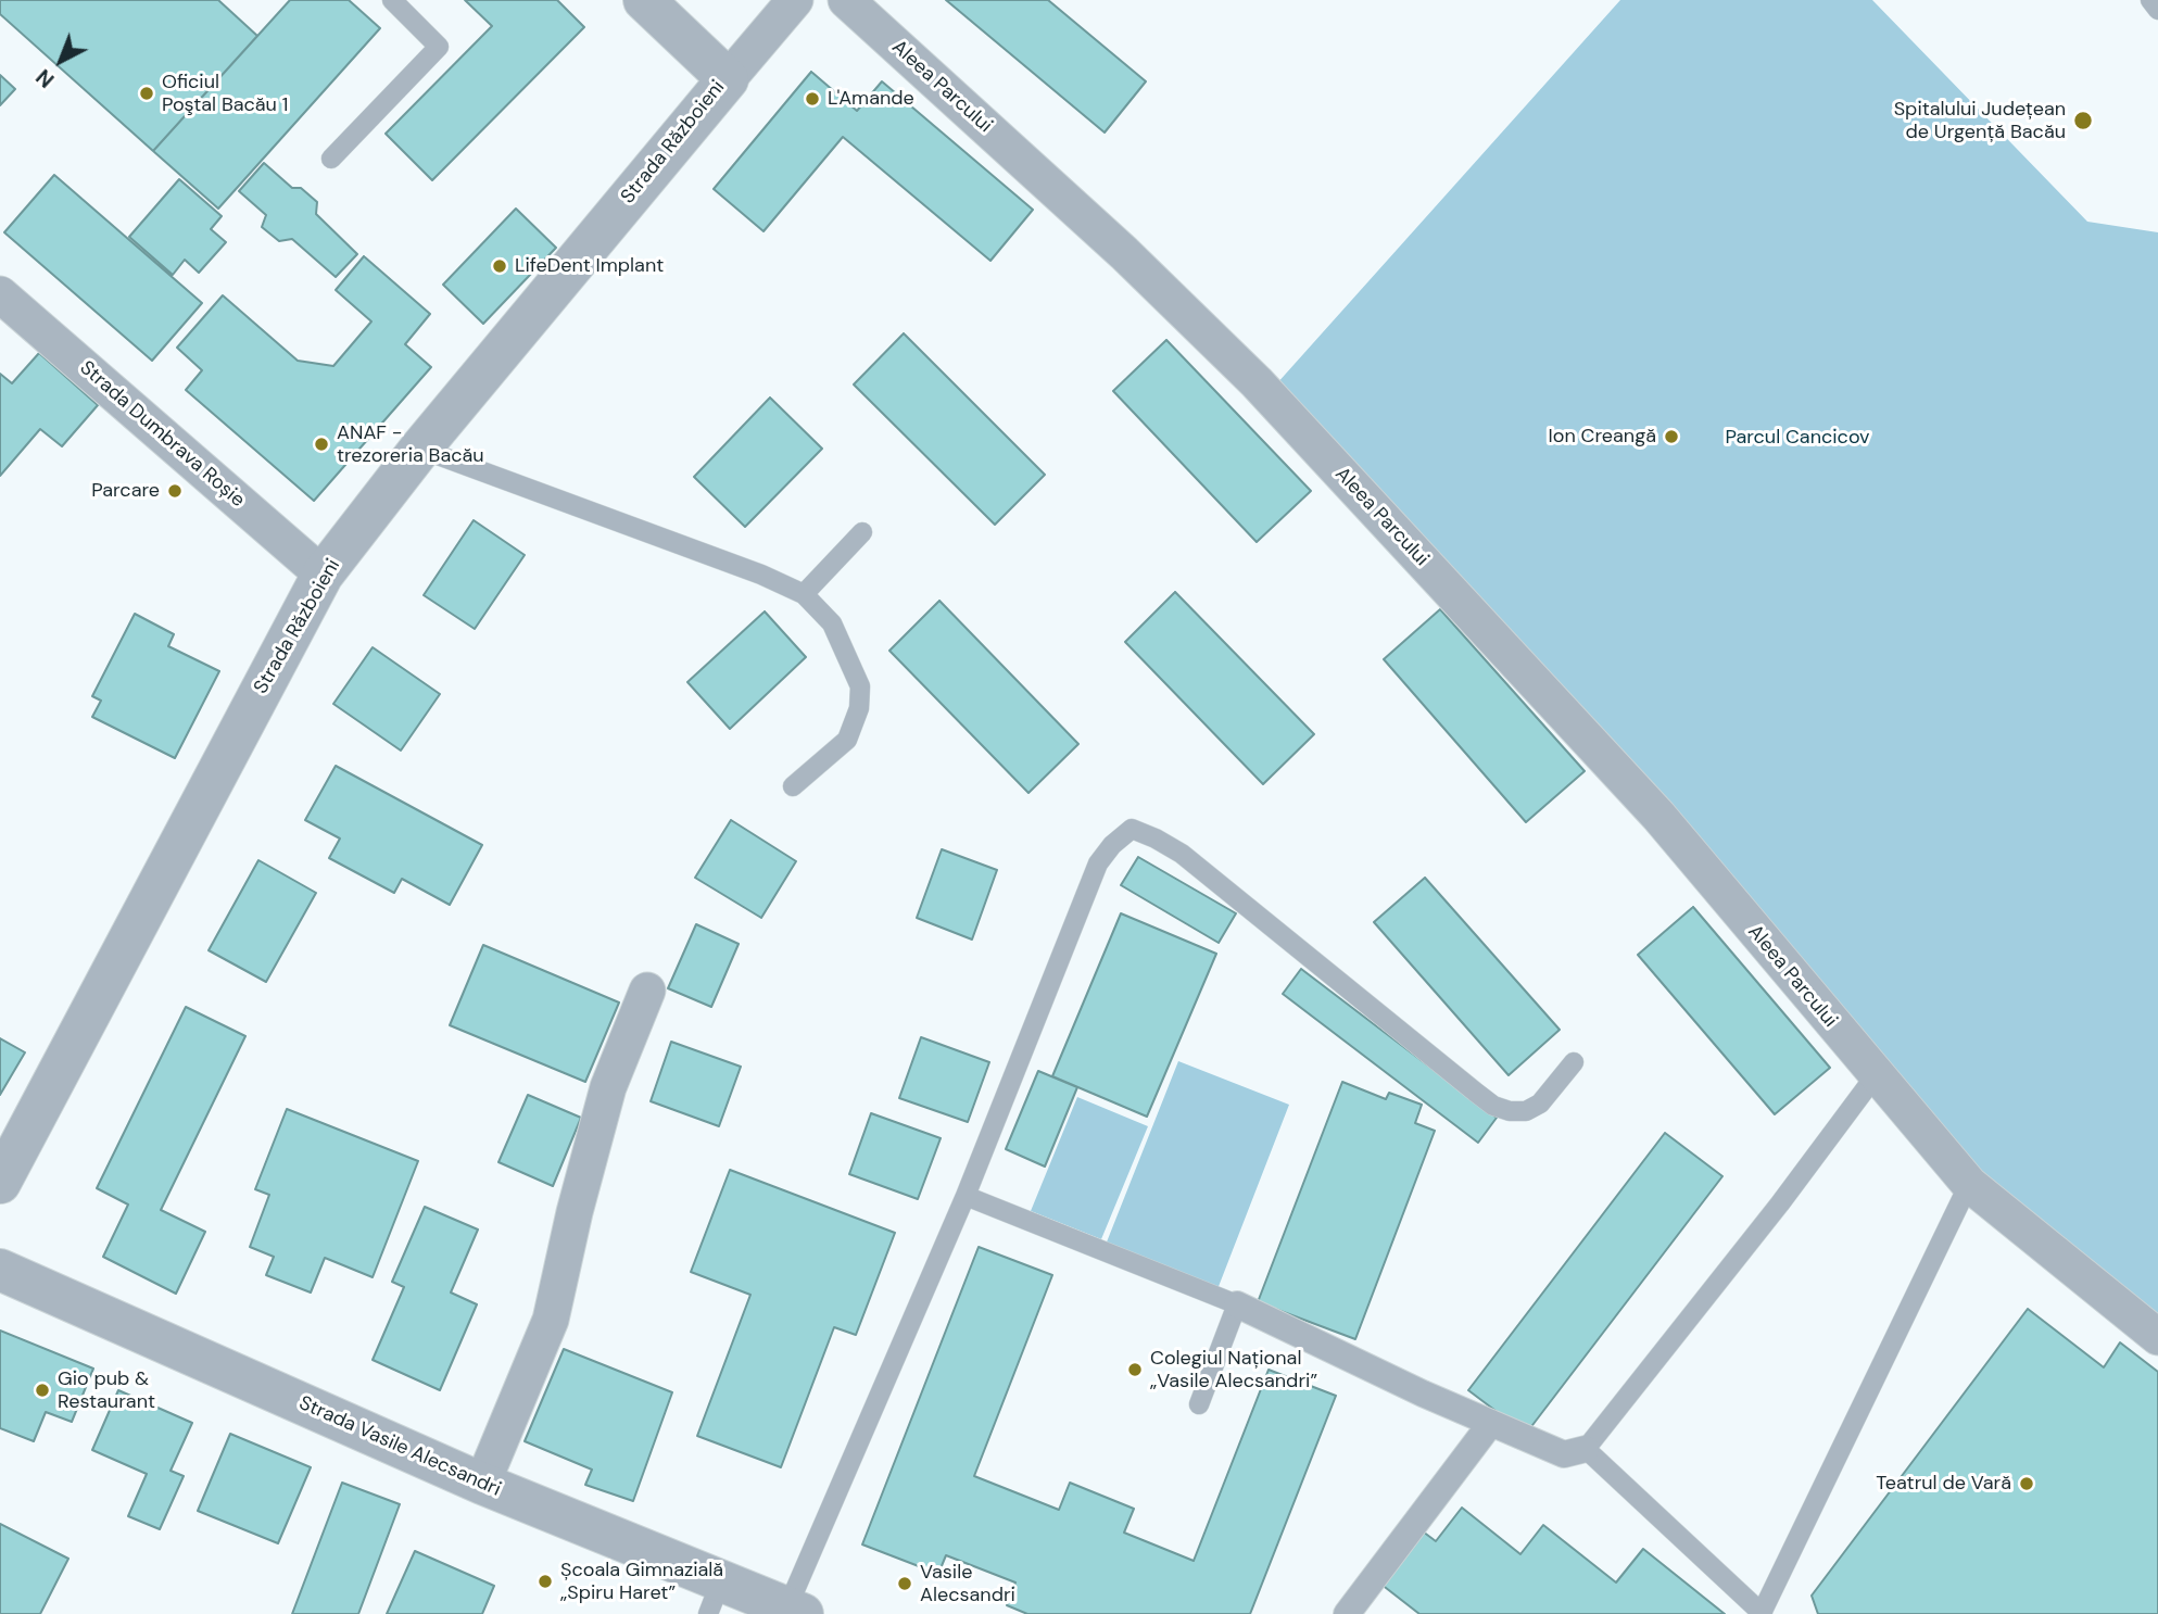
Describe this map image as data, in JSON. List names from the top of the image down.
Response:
{
  "streets": {
    "street": [
      "Aleea Parcului",
      "Strada Războieni",
      "Strada Dumbrava Roșie",
      "Strada Vasile Alecsandri"
    ]
  },
  "crossings": [
    ["Strada Războieni", "Strada Dumbrava Roșie"]
  ],
  "parks": ["Parcul Cancicov"],
  "places": [
    "Oficiul Poştal Bacău 1",
    "L'Amande",
    "Spitalului Județean de Urgență Bacău",
    "LifeDent Implant",
    "Ion Creangă",
    "ANAF - trezoreria Bacău",
    "Parcare",
    "Colegiul Național „Vasile Alecsandri”",
    "Gio pub & Restaurant",
    "Teatrul de Vară",
    "Școala Gimnazială „Spiru Haret”",
    "Vasile Alecsandri"
  ],
  "north": "bottom left"
}
